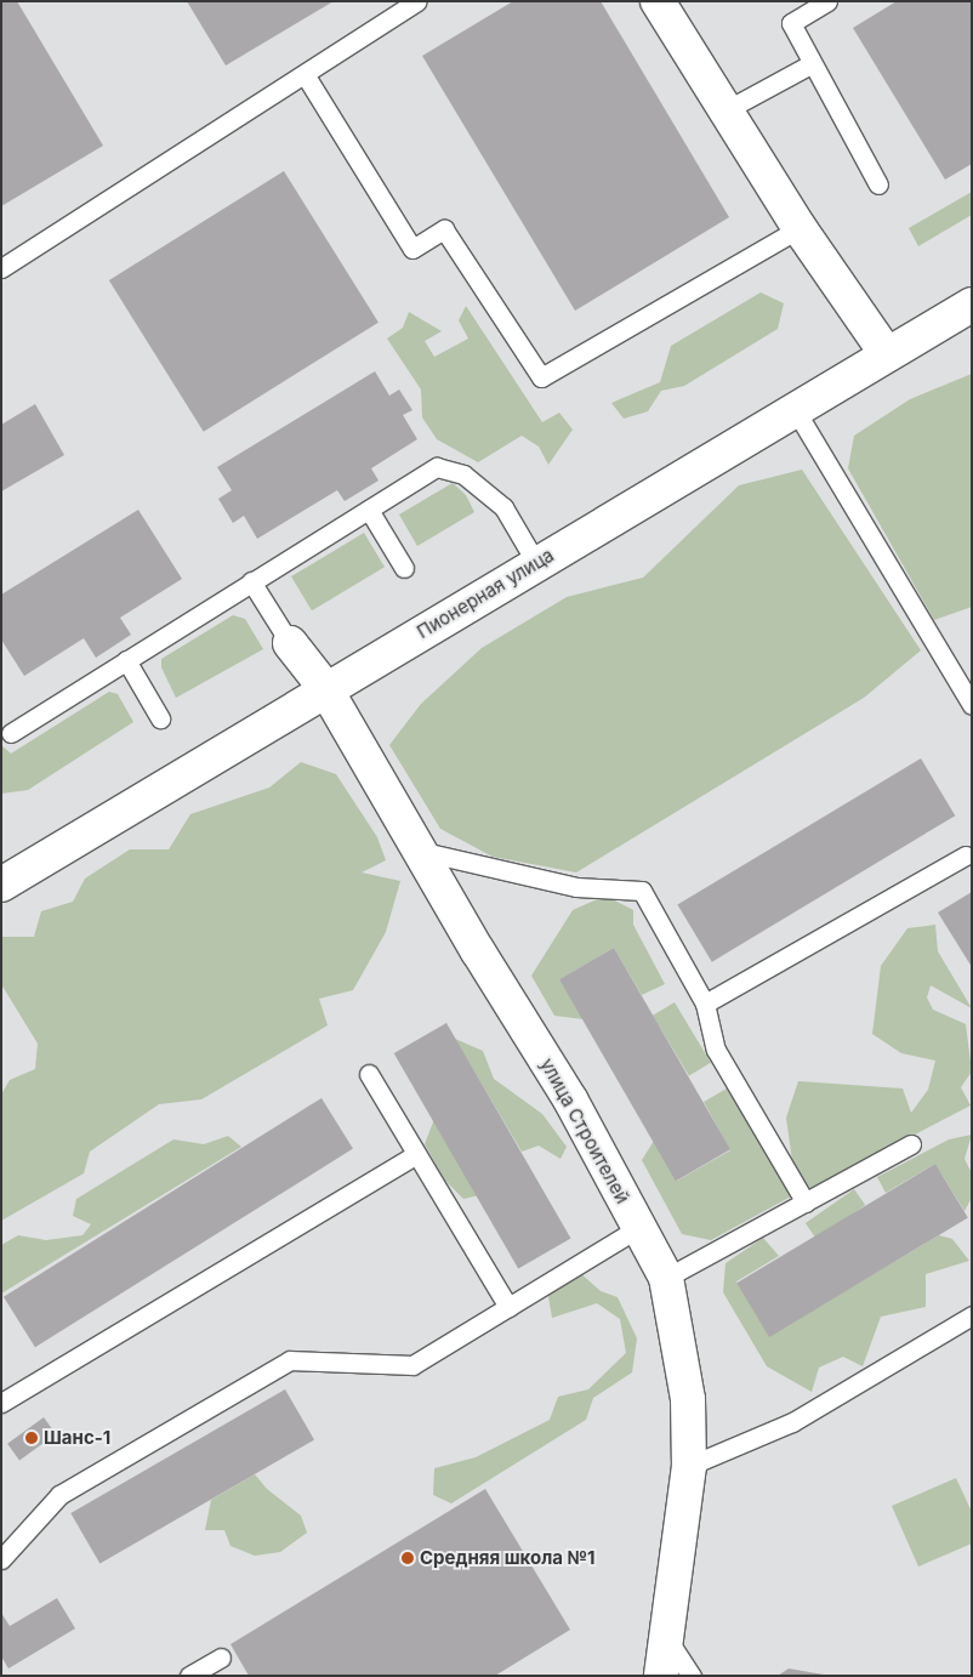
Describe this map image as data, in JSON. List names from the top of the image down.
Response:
{
  "streets": {
    "street": ["Пионерная улица", "улица Строителей"]
  },
  "crossings": [
    ["Пионерная улица", "улица Строителей"]
  ],
  "places": ["Шанс-1", "Средняя школа №1"]
}
